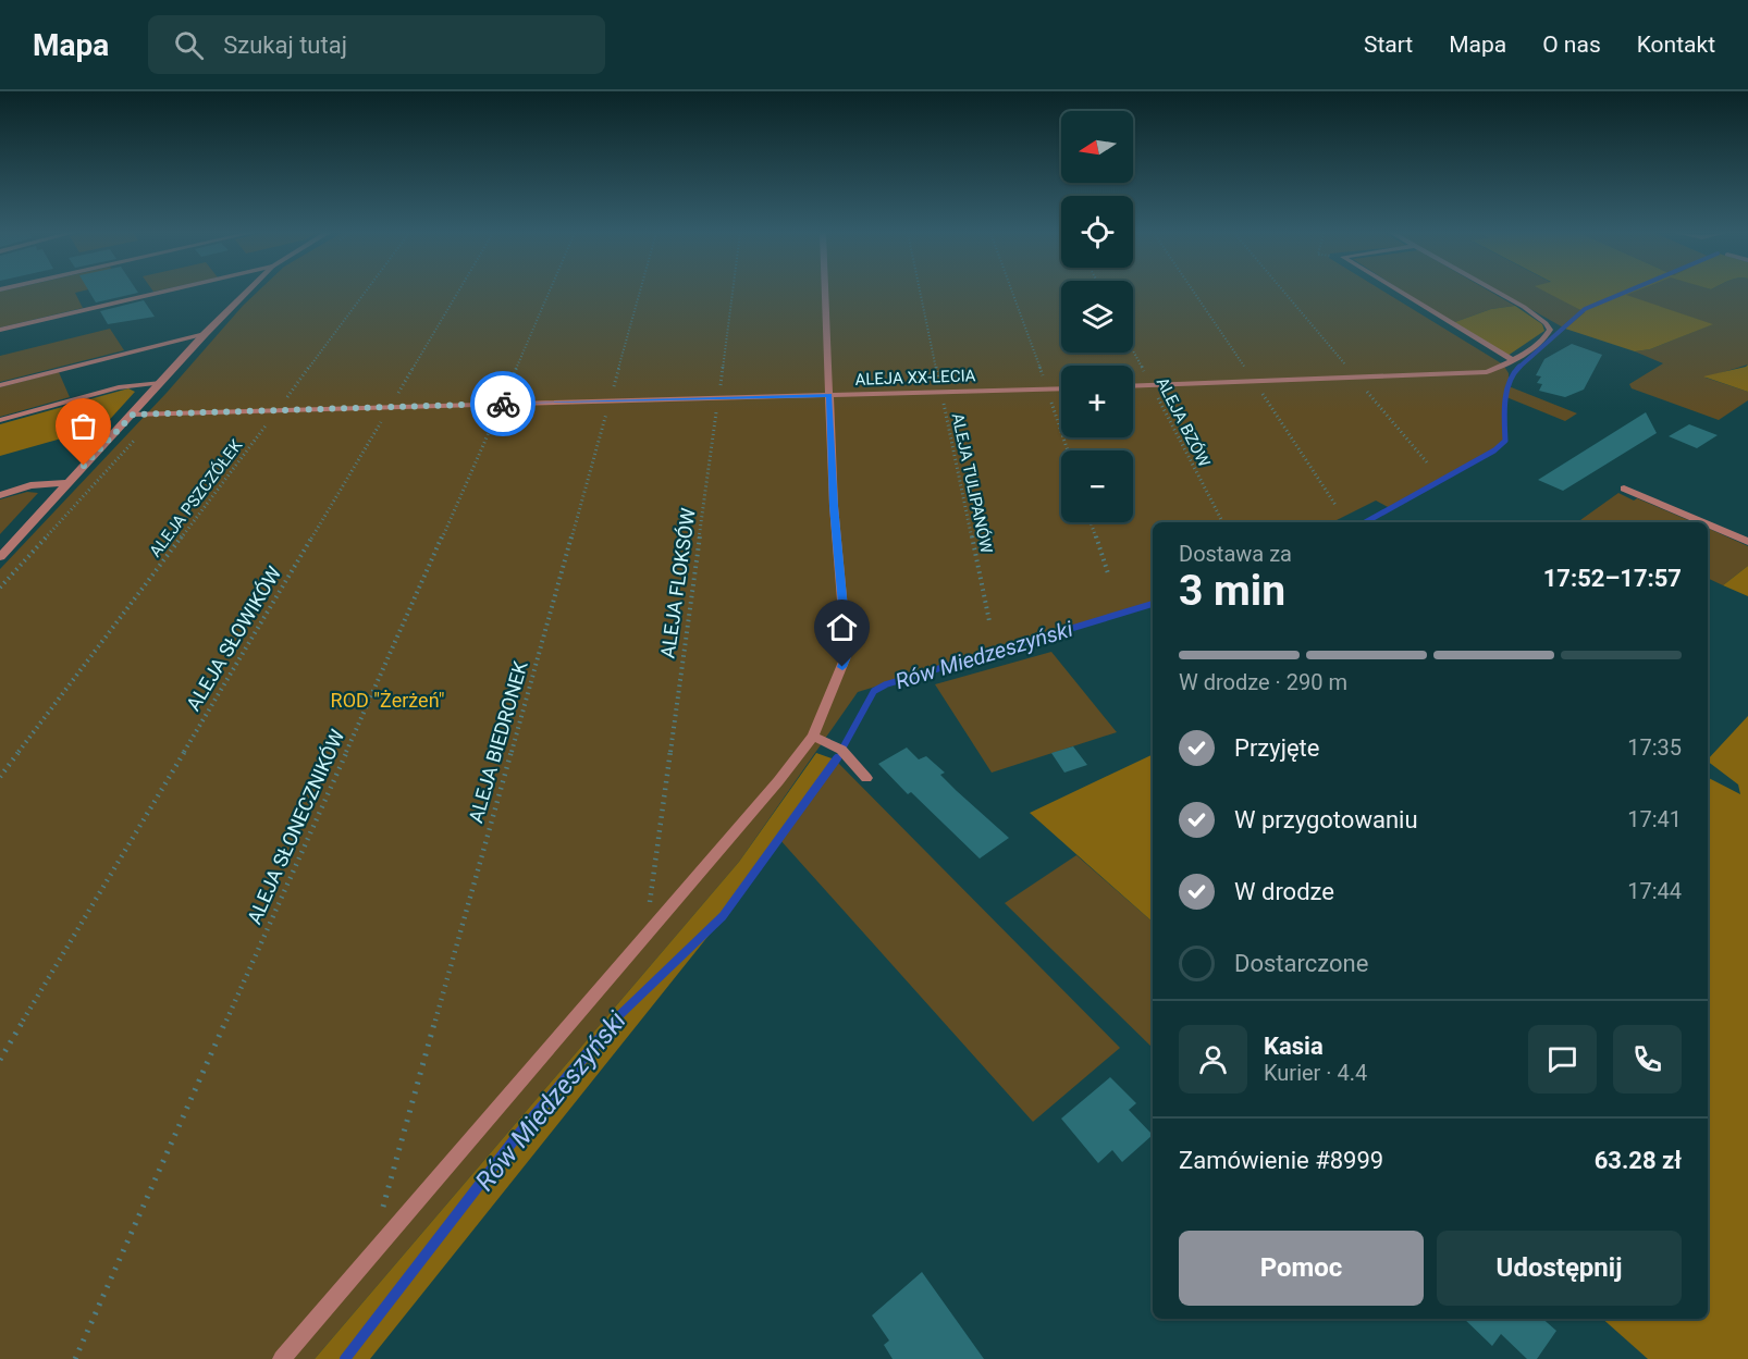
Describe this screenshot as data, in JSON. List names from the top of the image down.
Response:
{
  "streets": {
    "lane": ["ALEJA XX-LECIA"],
    "path": [
      "ALEJA BZÓW",
      "ALEJA TULIPANÓW",
      "ALEJA PSZCZÓŁEK",
      "ALEJA FLOKSÓW",
      "ALEJA SŁOWIKÓW",
      "ALEJA BIEDRONEK",
      "ALEJA SŁONECZNIKÓW"
    ]
  },
  "crossings": [
    ["ALEJA XX-LECIA", "ALEJA TULIPANÓW"],
    ["ALEJA XX-LECIA", "ALEJA PSZCZÓŁEK"],
    ["ALEJA XX-LECIA", "ALEJA FLOKSÓW"],
    ["ALEJA XX-LECIA", "ALEJA SŁOWIKÓW"],
    ["ALEJA XX-LECIA", "ALEJA BIEDRONEK"],
    ["ALEJA XX-LECIA", "ALEJA SŁONECZNIKÓW"]
  ],
  "water": ["Rów Miedzeszyński"],
  "parks": ["ROD \"Żerżeń\""],
  "north": "left",
  "page": {
    "header": "Mapa",
    "search": "Szukaj tutaj",
    "nav": [
      "Start",
      "Mapa",
      "O nas",
      "Kontakt"
    ],
    "map_buttons": ["+", "−"],
    "heading": ["3 min", "Dostawa za", "17:52–17:57"],
    "panel": [
      "Kasia",
      "Kurier · 4.4",
      "Zamówienie #8999",
      "63.28 zł"
    ],
    "bar": "W drodze · 290 m",
    "list": [
      ["Przyjęte", "17:35"],
      ["W przygotowaniu", "17:41"],
      ["W drodze", "17:44"],
      "Dostarczone"
    ],
    "buttons": ["Pomoc", "Udostępnij"]
  }
}
